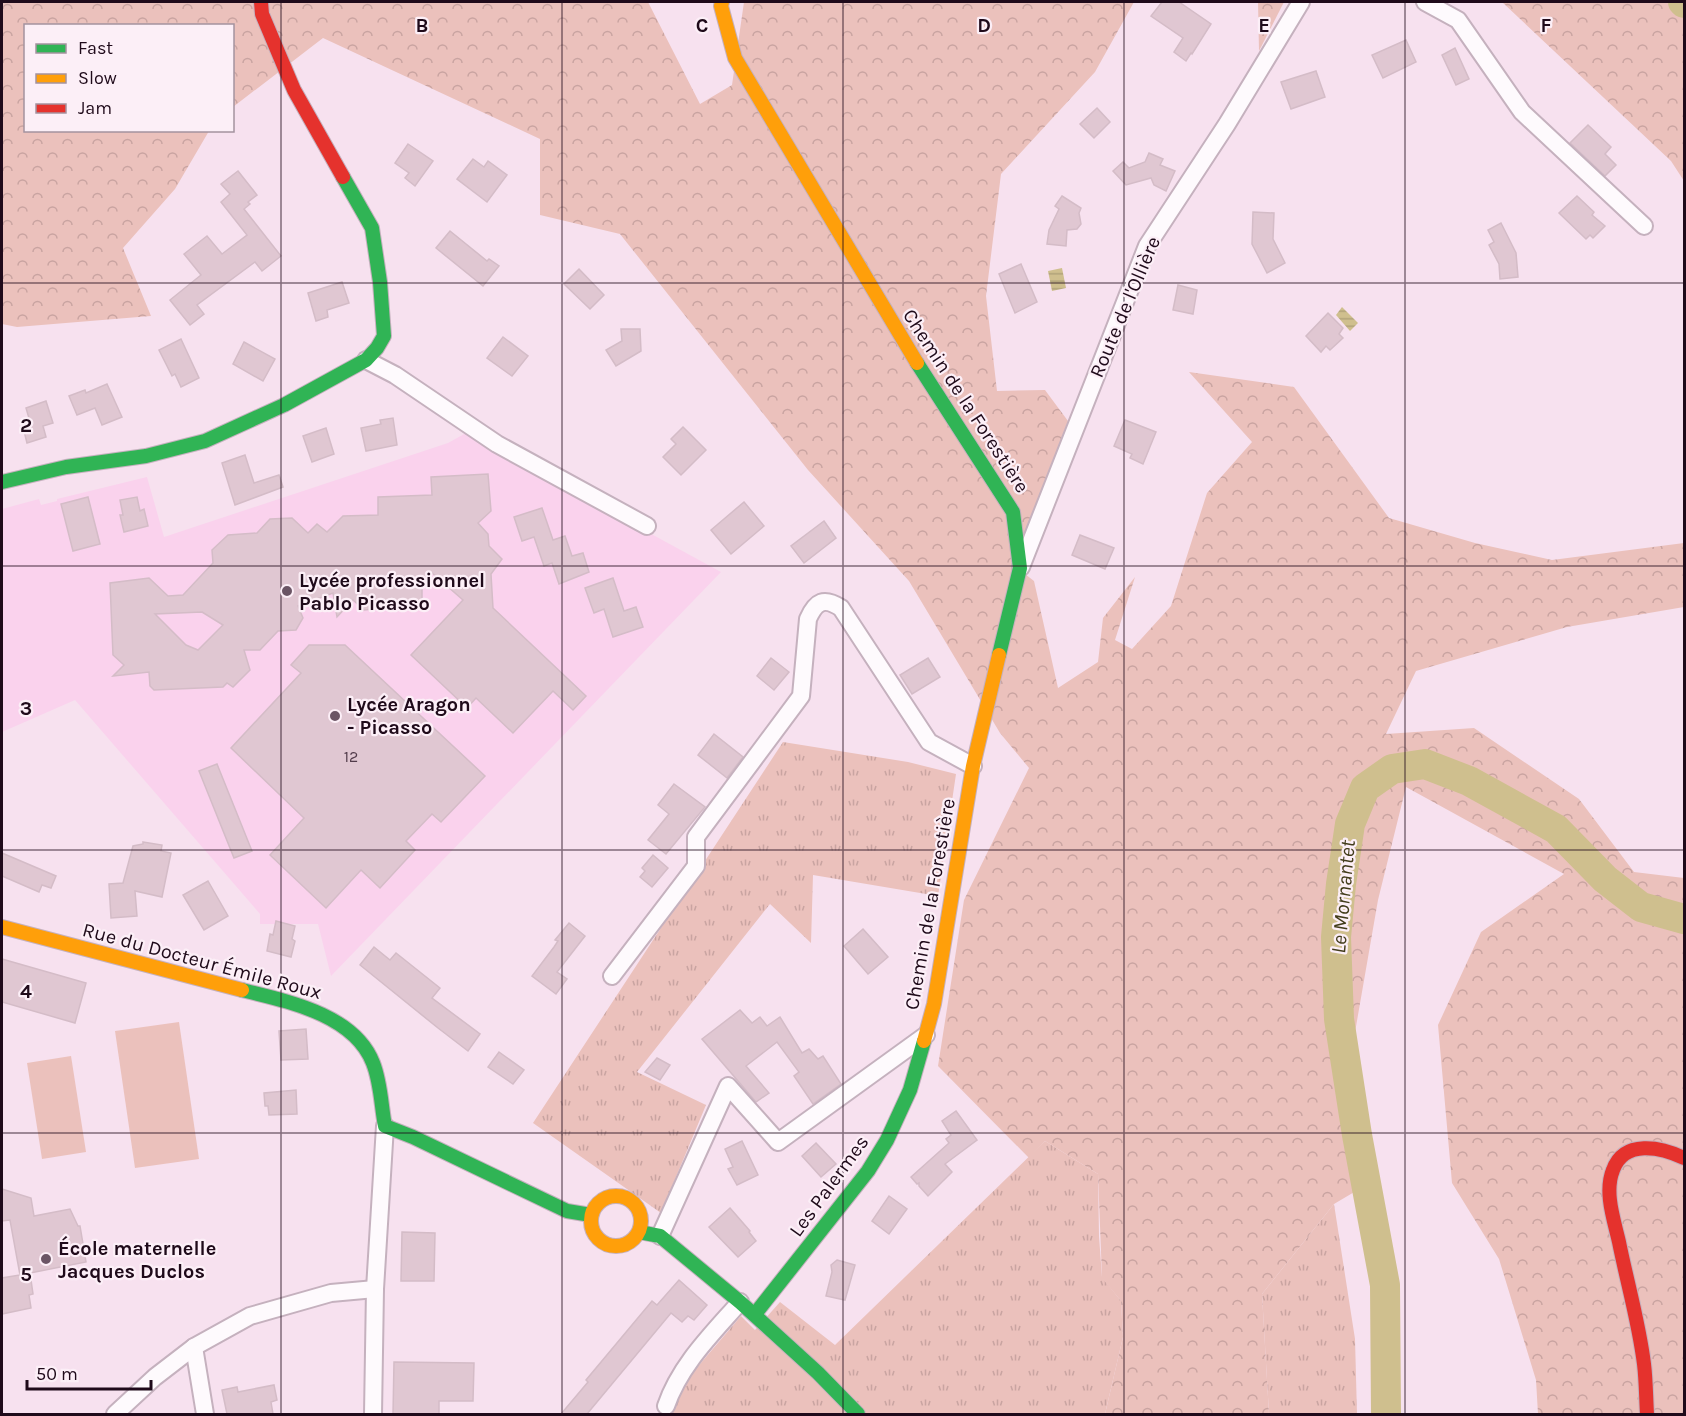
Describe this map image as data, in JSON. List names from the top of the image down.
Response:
{
  "streets": {
    "street": [
      "Route de l'Ollière",
      "Chemin de la Forestière",
      "Rue du Docteur Émile Roux",
      "Les Palermes"
    ]
  },
  "crossings": [
    ["Route de l'Ollière", "Chemin de la Forestière"],
    ["Chemin de la Forestière", "Les Palermes"]
  ],
  "water": ["Le Mornantet"],
  "places": ["Lycée professionnel Pablo Picasso", "Lycée Aragon - Picasso", "École maternelle Jacques Duclos"],
  "house_numbers": ["12"],
  "legend": ["Fast", "Slow", "Jam"],
  "scale_bar": "50 m",
  "grid": {
    "columns": [
      "B",
      "C",
      "D",
      "E",
      "F"
    ],
    "rows": [
      "2",
      "3",
      "4",
      "5"
    ]
  }
}
